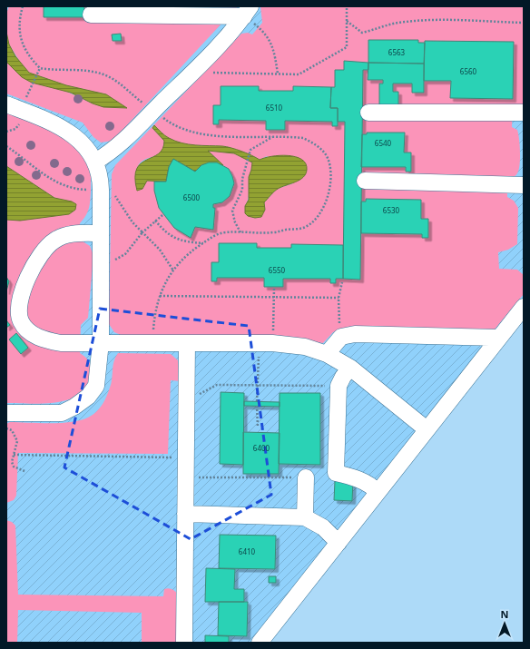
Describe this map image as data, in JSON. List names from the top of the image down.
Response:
{
  "house_numbers": [
    "6563",
    "6560",
    "6510",
    "6540",
    "6500",
    "6530",
    "6550",
    "6400",
    "6410"
  ],
  "north": "top"
}
